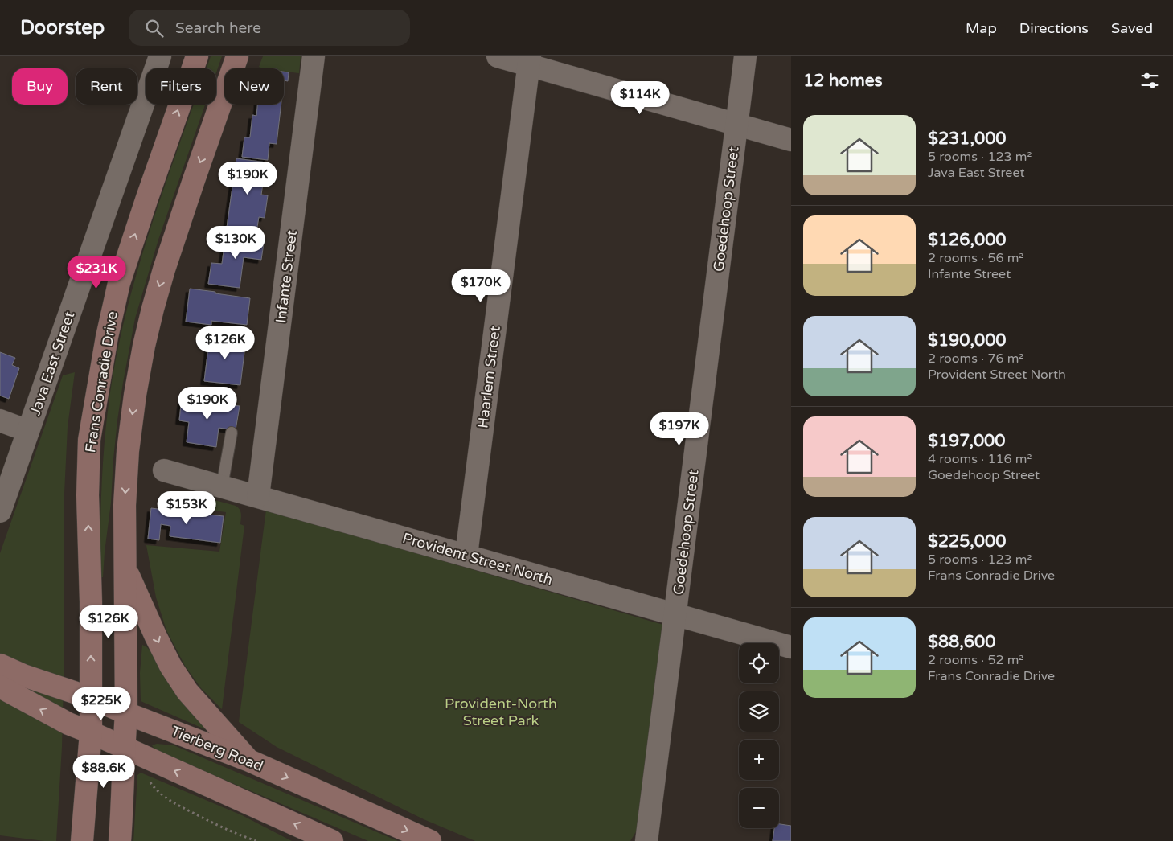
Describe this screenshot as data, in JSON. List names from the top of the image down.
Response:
{
  "streets": {
    "main road": ["Frans Conradie Drive", "Tierberg Road"],
    "street": [
      "Goedehoop Street",
      "Infante Street",
      "Java East Street",
      "Haarlem Street",
      "Provident Street North"
    ]
  },
  "crossings": [
    ["Goedehoop Street", "Provident Street North"],
    ["Infante Street", "Provident Street North"],
    ["Haarlem Street", "Provident Street North"],
    ["Frans Conradie Drive", "Tierberg Road"]
  ],
  "parks": ["Provident-North Street Park"],
  "page": {
    "header": "Doorstep",
    "search": "Search here",
    "nav": ["Map", "Directions", "Saved"],
    "heading": "12 homes",
    "chip": [
      "Buy",
      "Rent",
      "Filters",
      "New"
    ],
    "price": [
      "$114K",
      "$190K",
      "$130K",
      "$231K",
      "$170K",
      "$126K",
      "$190K",
      "$197K",
      "$153K",
      "$126K",
      "$225K",
      "$88.6K"
    ],
    "list": [
      {
        "name": "$231,000",
        "note": "5 rooms · 123 m² · Java East Street"
      },
      {
        "name": "$126,000",
        "note": "2 rooms · 56 m² · Infante Street"
      },
      {
        "name": "$190,000",
        "note": "2 rooms · 76 m² · Provident Street North"
      },
      {
        "name": "$197,000",
        "note": "4 rooms · 116 m² · Goedehoop Street"
      },
      {
        "name": "$225,000",
        "note": "5 rooms · 123 m² · Frans Conradie Drive"
      },
      {
        "name": "$88,600",
        "note": "2 rooms · 52 m² · Frans Conradie Drive"
      }
    ],
    "map_buttons": ["+", "−"]
  }
}
